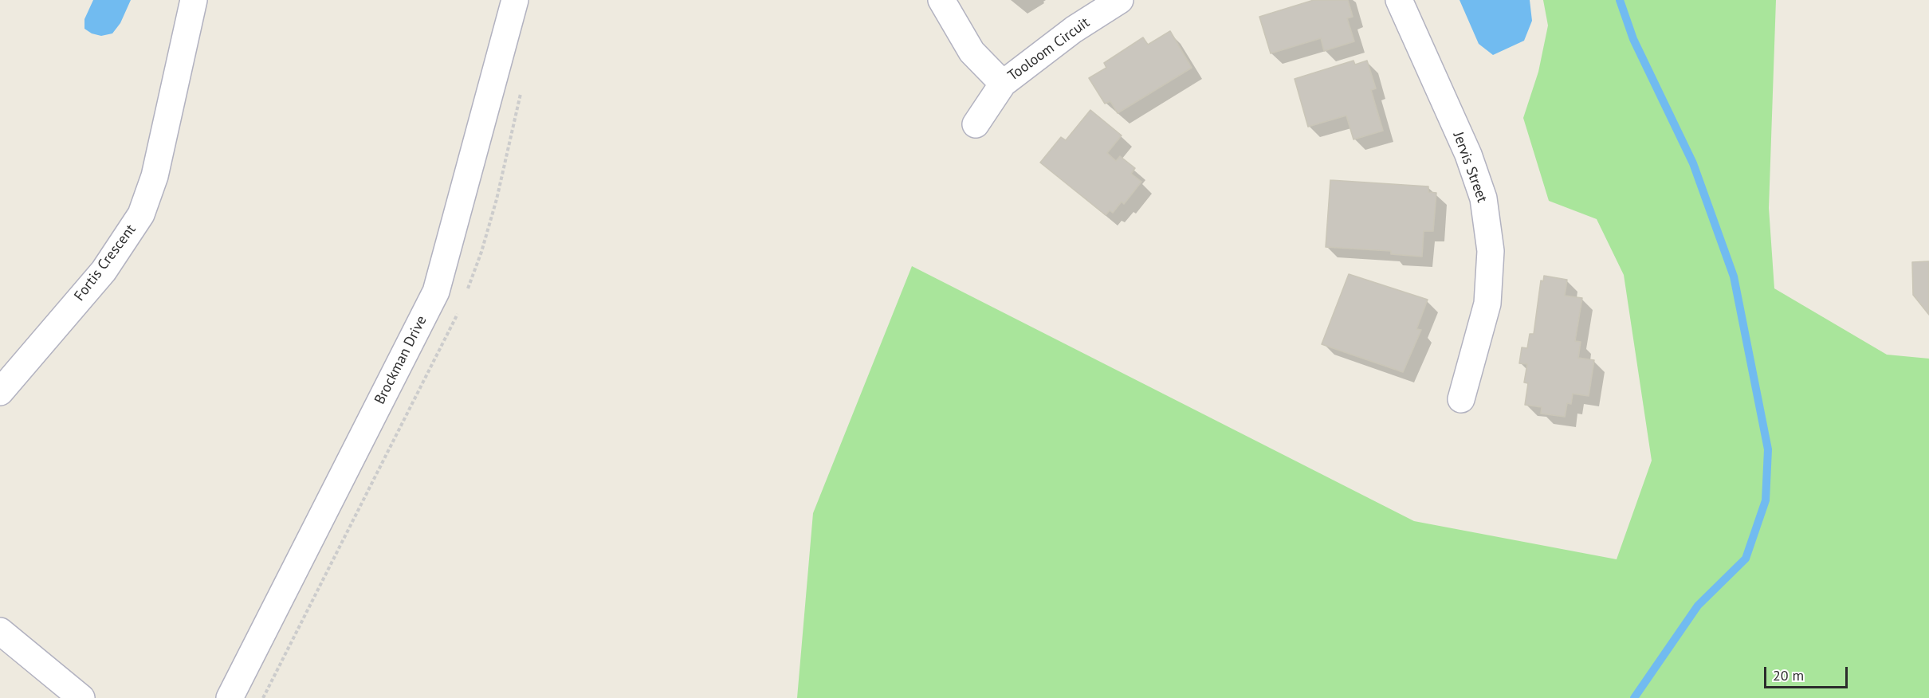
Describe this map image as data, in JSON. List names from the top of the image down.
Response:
{
  "streets": {
    "street": [
      "Tooloom Circuit",
      "Jervis Street",
      "Fortis Crescent",
      "Brockman Drive"
    ]
  },
  "scale_bar": "20 m"
}
